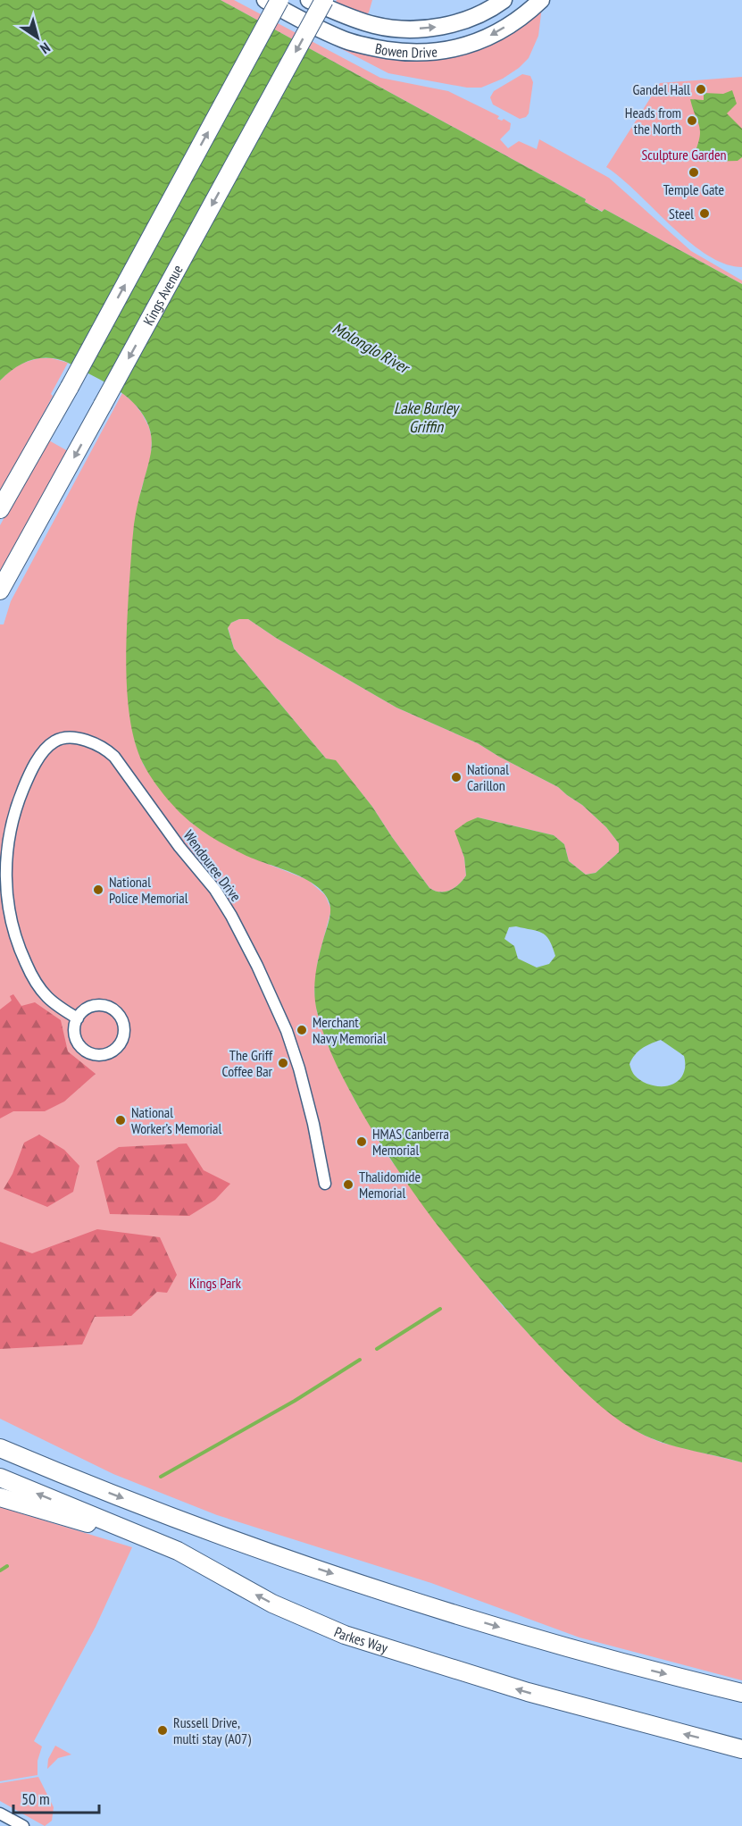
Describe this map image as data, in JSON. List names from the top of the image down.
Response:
{
  "streets": {
    "main road": ["Bowen Drive", "Kings Avenue", "Parkes Way"],
    "street": ["Wendouree Drive"]
  },
  "water": ["Molonglo River", "Lake Burley Griffin"],
  "parks": ["Sculpture Garden", "Kings Park"],
  "places": [
    "Gandel Hall",
    "Heads from the North",
    "Temple Gate",
    "Steel",
    "National Carillon",
    "National Police Memorial",
    "Merchant Navy Memorial",
    "The Griff Coffee Bar",
    "National Worker’s Memorial",
    "HMAS Canberra Memorial",
    "Thalidomide Memorial",
    "Russell Drive, multi stay (A07)"
  ],
  "scale_bar": "50 m",
  "north": "bottom right"
}
